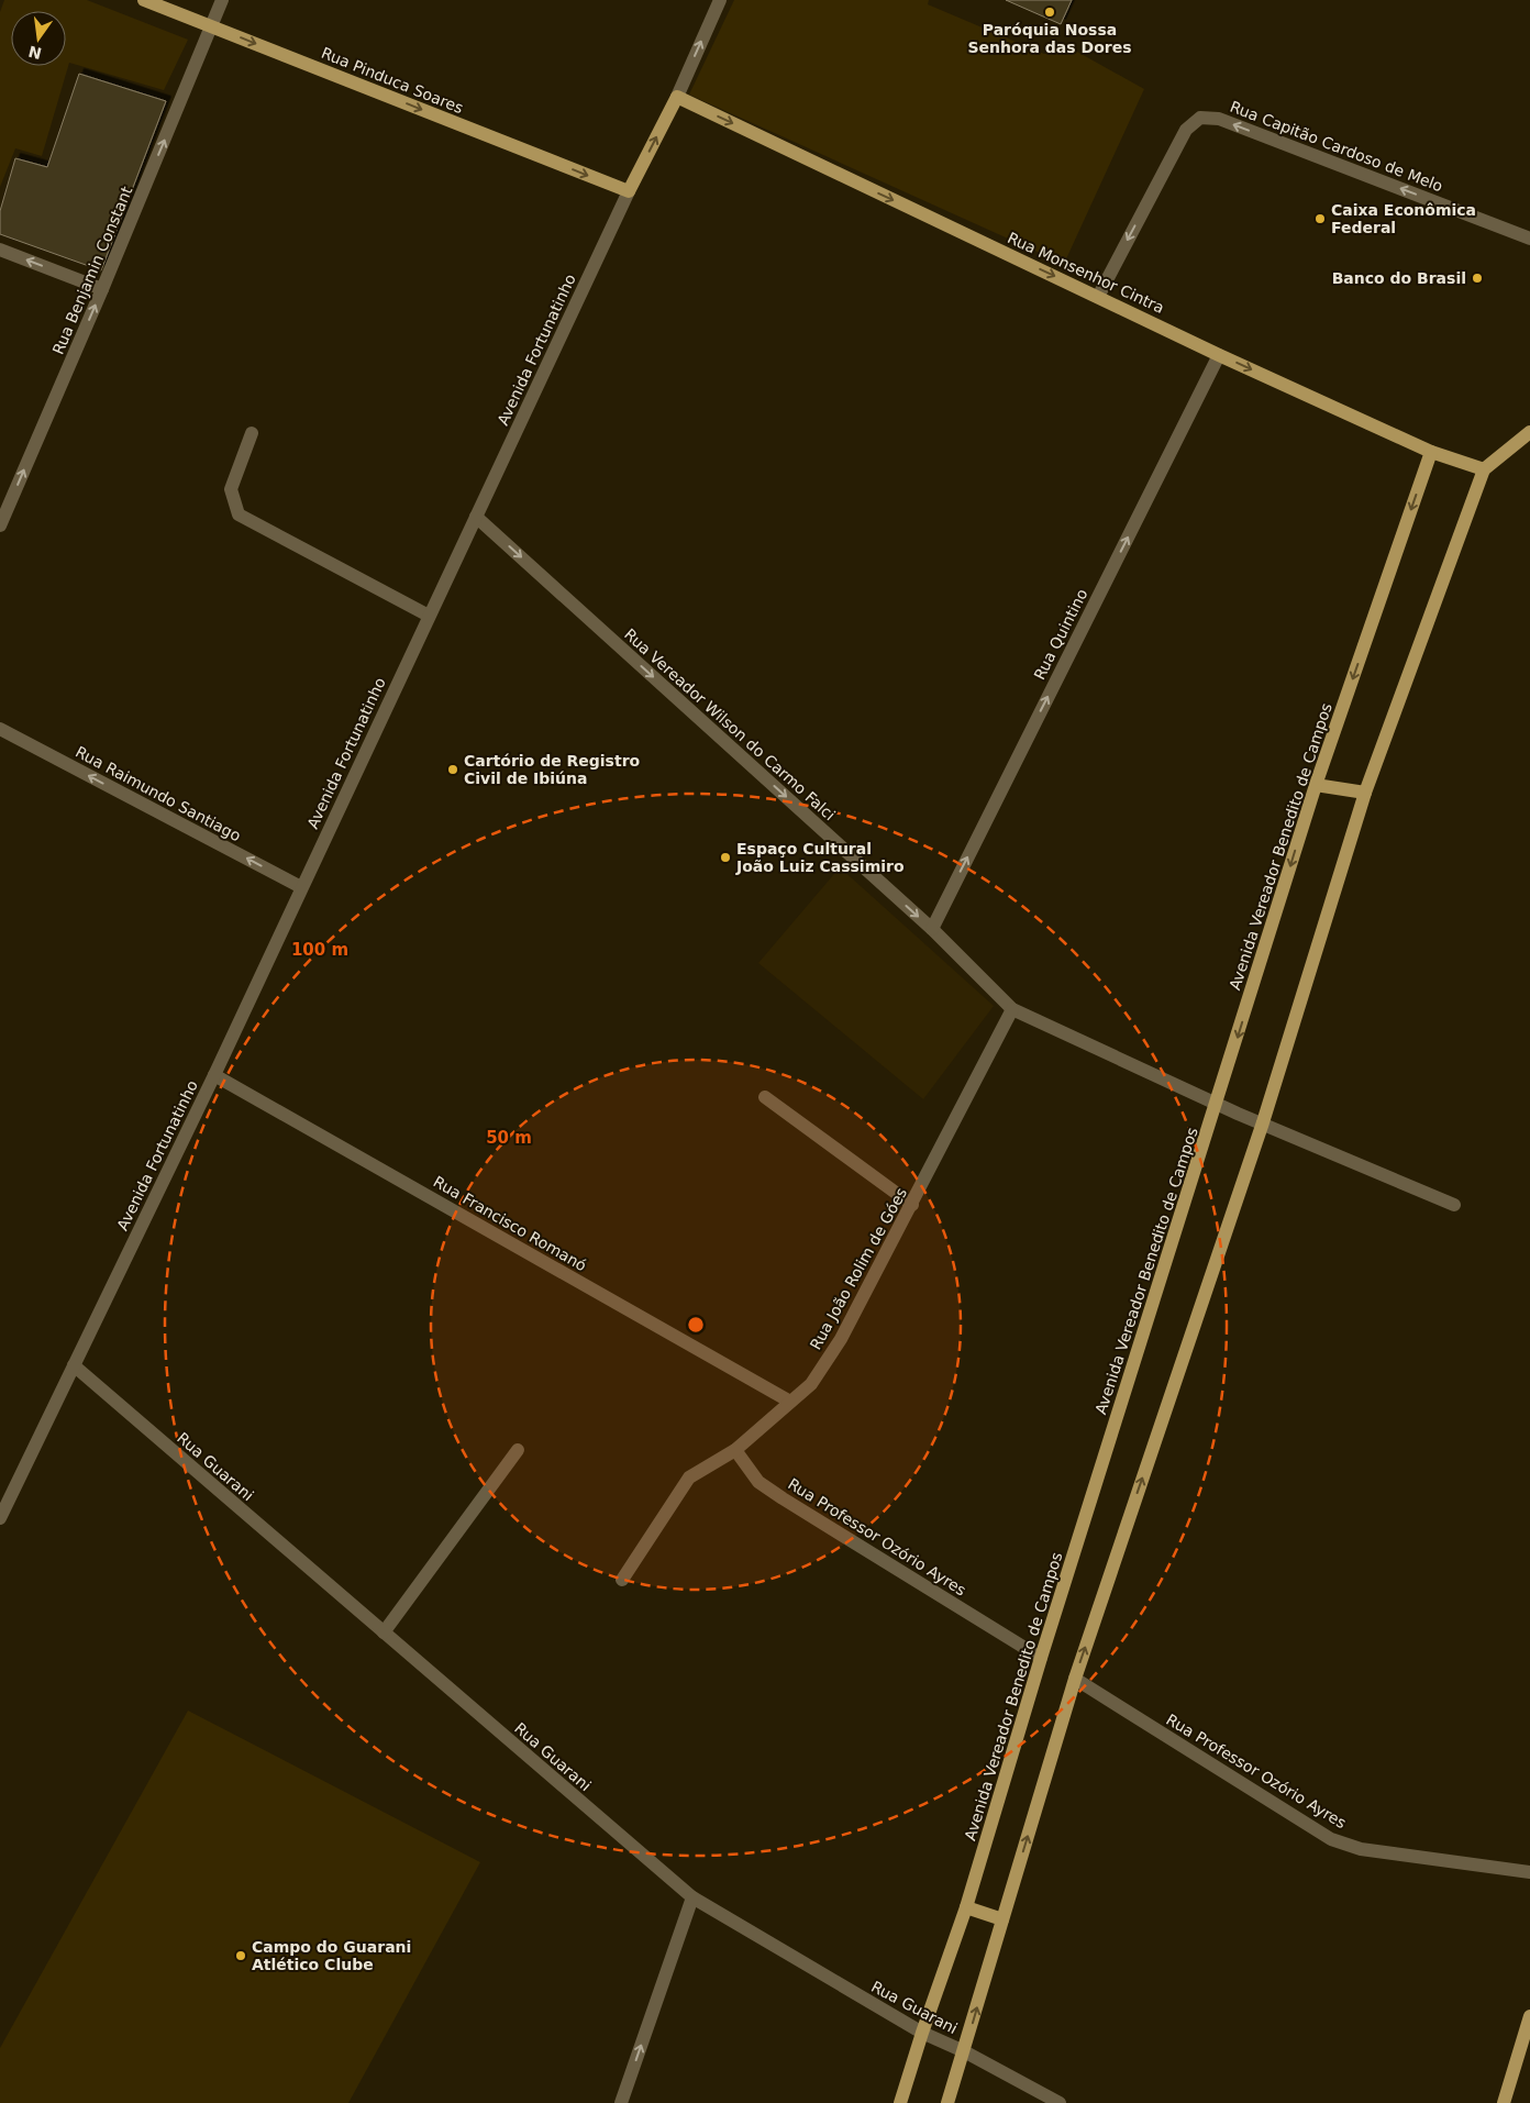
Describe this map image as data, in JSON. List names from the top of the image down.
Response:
{
  "streets": {
    "main road": [
      "Rua Pinduca Soares",
      "Rua Monsenhor Cintra",
      "Avenida Fortunatinho",
      "Avenida Vereador Benedito de Campos"
    ],
    "street": [
      "Rua Capitão Cardoso de Melo",
      "Rua Benjamin Constant",
      "Rua Quintino",
      "Rua Vereador Wilson do Carmo Falci",
      "Rua Raimundo Santiago",
      "Rua Francisco Romanó",
      "Rua João Rolim de Góes",
      "Rua Guarani",
      "Rua Professor Ozório Ayres"
    ]
  },
  "crossings": [
    ["Rua Pinduca Soares", "Rua Benjamin Constant"],
    ["Rua Pinduca Soares", "Avenida Fortunatinho"],
    ["Rua Capitão Cardoso de Melo", "Rua Monsenhor Cintra"],
    ["Rua Monsenhor Cintra", "Avenida Fortunatinho"],
    ["Rua Monsenhor Cintra", "Rua Quintino"],
    ["Rua Monsenhor Cintra", "Avenida Vereador Benedito de Campos"],
    ["Avenida Fortunatinho", "Rua Vereador Wilson do Carmo Falci"],
    ["Avenida Fortunatinho", "Rua Raimundo Santiago"],
    ["Avenida Fortunatinho", "Rua Francisco Romanó"],
    ["Avenida Fortunatinho", "Rua Guarani"],
    ["Rua Quintino", "Rua Vereador Wilson do Carmo Falci"],
    ["Rua Vereador Wilson do Carmo Falci", "Avenida Vereador Benedito de Campos"],
    ["Rua Vereador Wilson do Carmo Falci", "Rua João Rolim de Góes"],
    ["Avenida Vereador Benedito de Campos", "Rua Guarani"],
    ["Avenida Vereador Benedito de Campos", "Rua Professor Ozório Ayres"],
    ["Rua Francisco Romanó", "Rua João Rolim de Góes"],
    ["Rua João Rolim de Góes", "Rua Professor Ozório Ayres"]
  ],
  "one_way": [
    "Rua Pinduca Soares",
    "Rua Benjamin Constant",
    "Rua Monsenhor Cintra",
    "Rua Quintino",
    "Rua Vereador Wilson do Carmo Falci",
    "Rua Raimundo Santiago"
  ],
  "places": [
    "Paróquia Nossa Senhora das Dores",
    "Caixa Econômica Federal",
    "Banco do Brasil",
    "Cartório de Registro Civil de Ibiúna",
    "Espaço Cultural João Luiz Cassimiro",
    "Campo do Guarani Atlético Clube"
  ],
  "north": "bottom",
  "rings": ["100 m", "50 m"]
}
